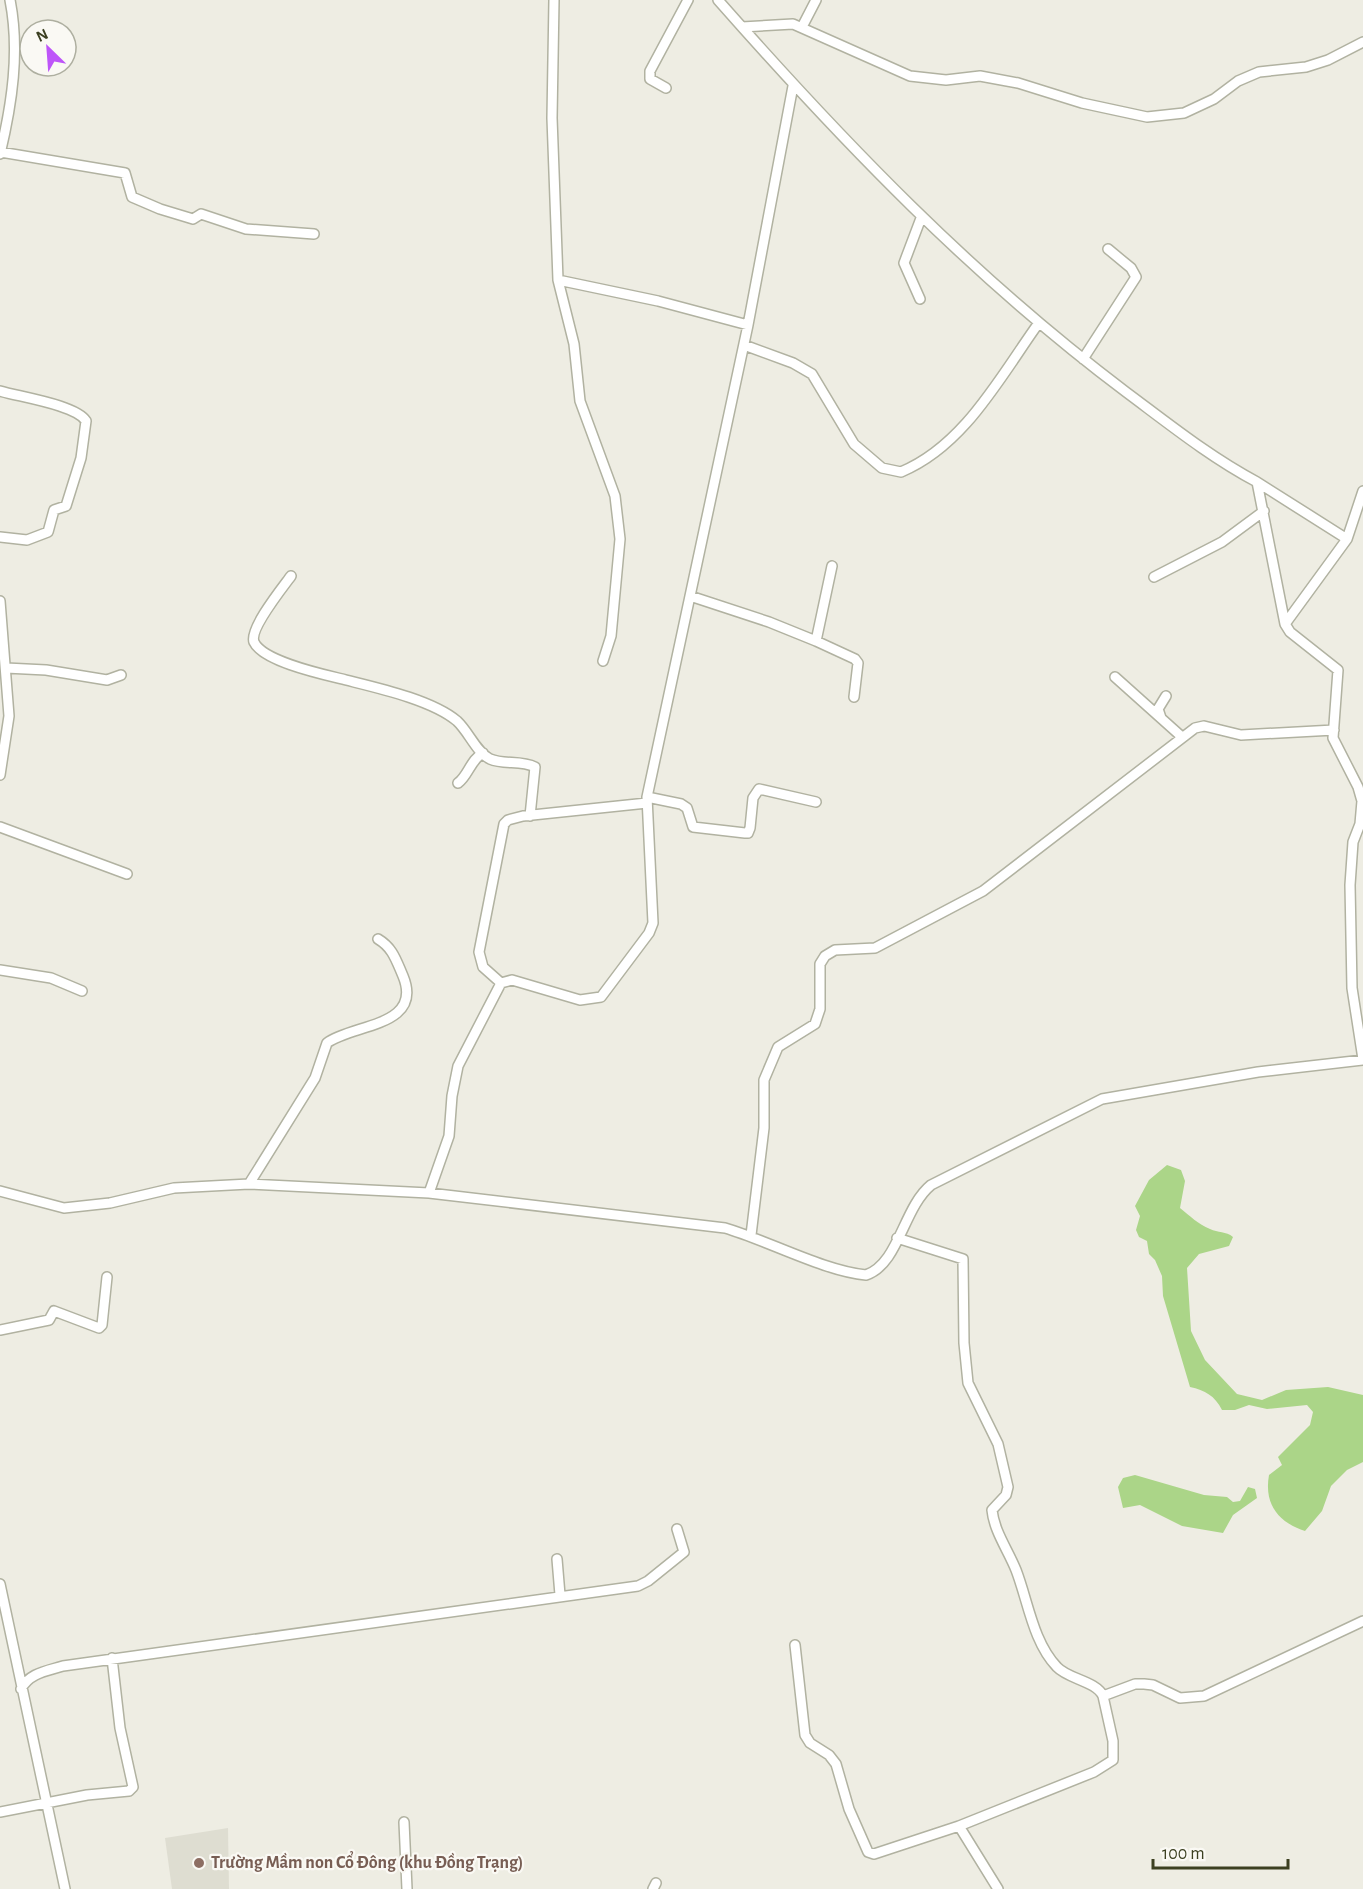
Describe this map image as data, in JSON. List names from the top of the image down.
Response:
{
  "places": ["Trường Mầm non Cổ Đông (khu Đồng Trạng)"],
  "scale_bar": "100 m",
  "north": "top left"
}
